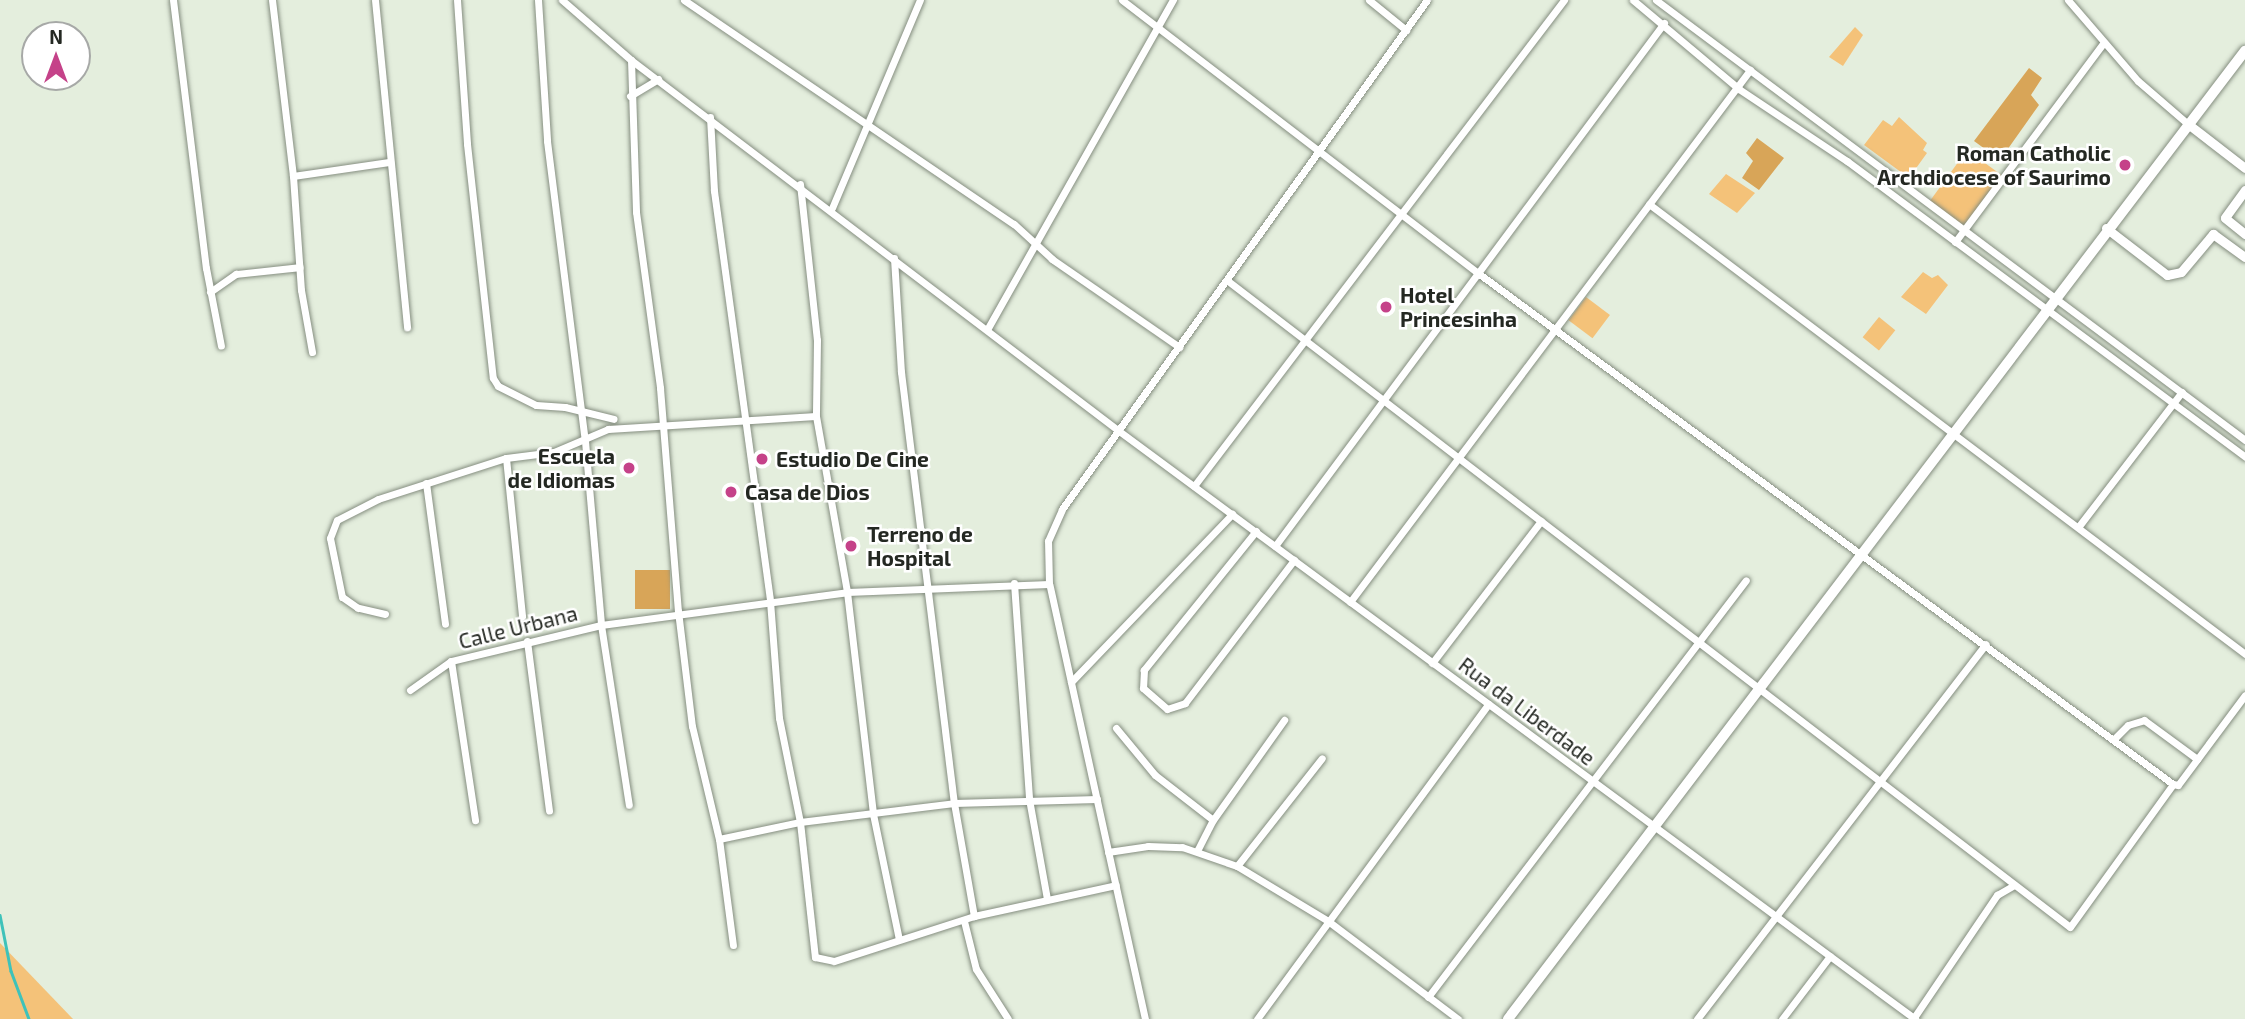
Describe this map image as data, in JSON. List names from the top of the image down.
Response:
{
  "streets": {
    "street": ["Calle Urbana", "Rua da Liberdade"]
  },
  "places": [
    "Roman Catholic Archdiocese of Saurimo",
    "Hotel Princesinha",
    "Estudio De Cine",
    "Escuela de Idiomas",
    "Casa de Dios",
    "Terreno de Hospital"
  ],
  "north": "top"
}
